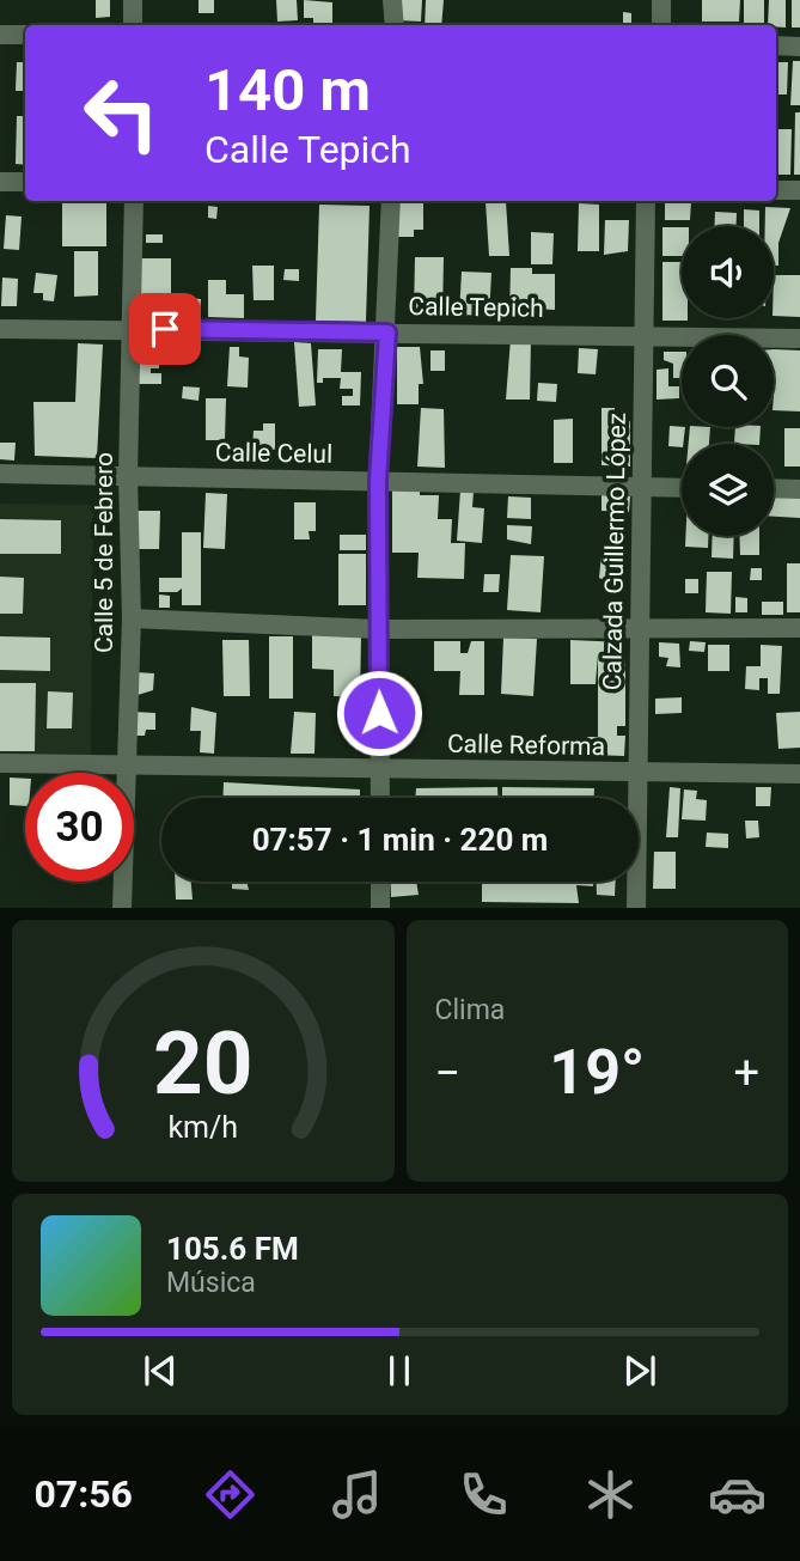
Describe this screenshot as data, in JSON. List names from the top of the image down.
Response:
{
  "streets": {
    "street": [
      "Calle Tepich",
      "Calle Celul",
      "Calzada Guillermo López",
      "Calle 5 de Febrero",
      "Calle Reforma"
    ]
  },
  "crossings": [
    ["Calle Tepich", "Calzada Guillermo López"],
    ["Calle Tepich", "Calle 5 de Febrero"],
    ["Calle Celul", "Calzada Guillermo López"],
    ["Calle Celul", "Calle 5 de Febrero"],
    ["Calzada Guillermo López", "Calle Reforma"],
    ["Calle 5 de Febrero", "Calle Reforma"]
  ],
  "page": {
    "turn": ["140 m", "Calle Tepich"],
    "limit": "30",
    "trip": "07:57 · 1 min · 220 m",
    "tile": "Clima",
    "heat": ["−", "19°", "+"],
    "song": ["105.6 FM", "Música"],
    "tabs": "07:56",
    "gauge": ["20", "km/h"]
  }
}
